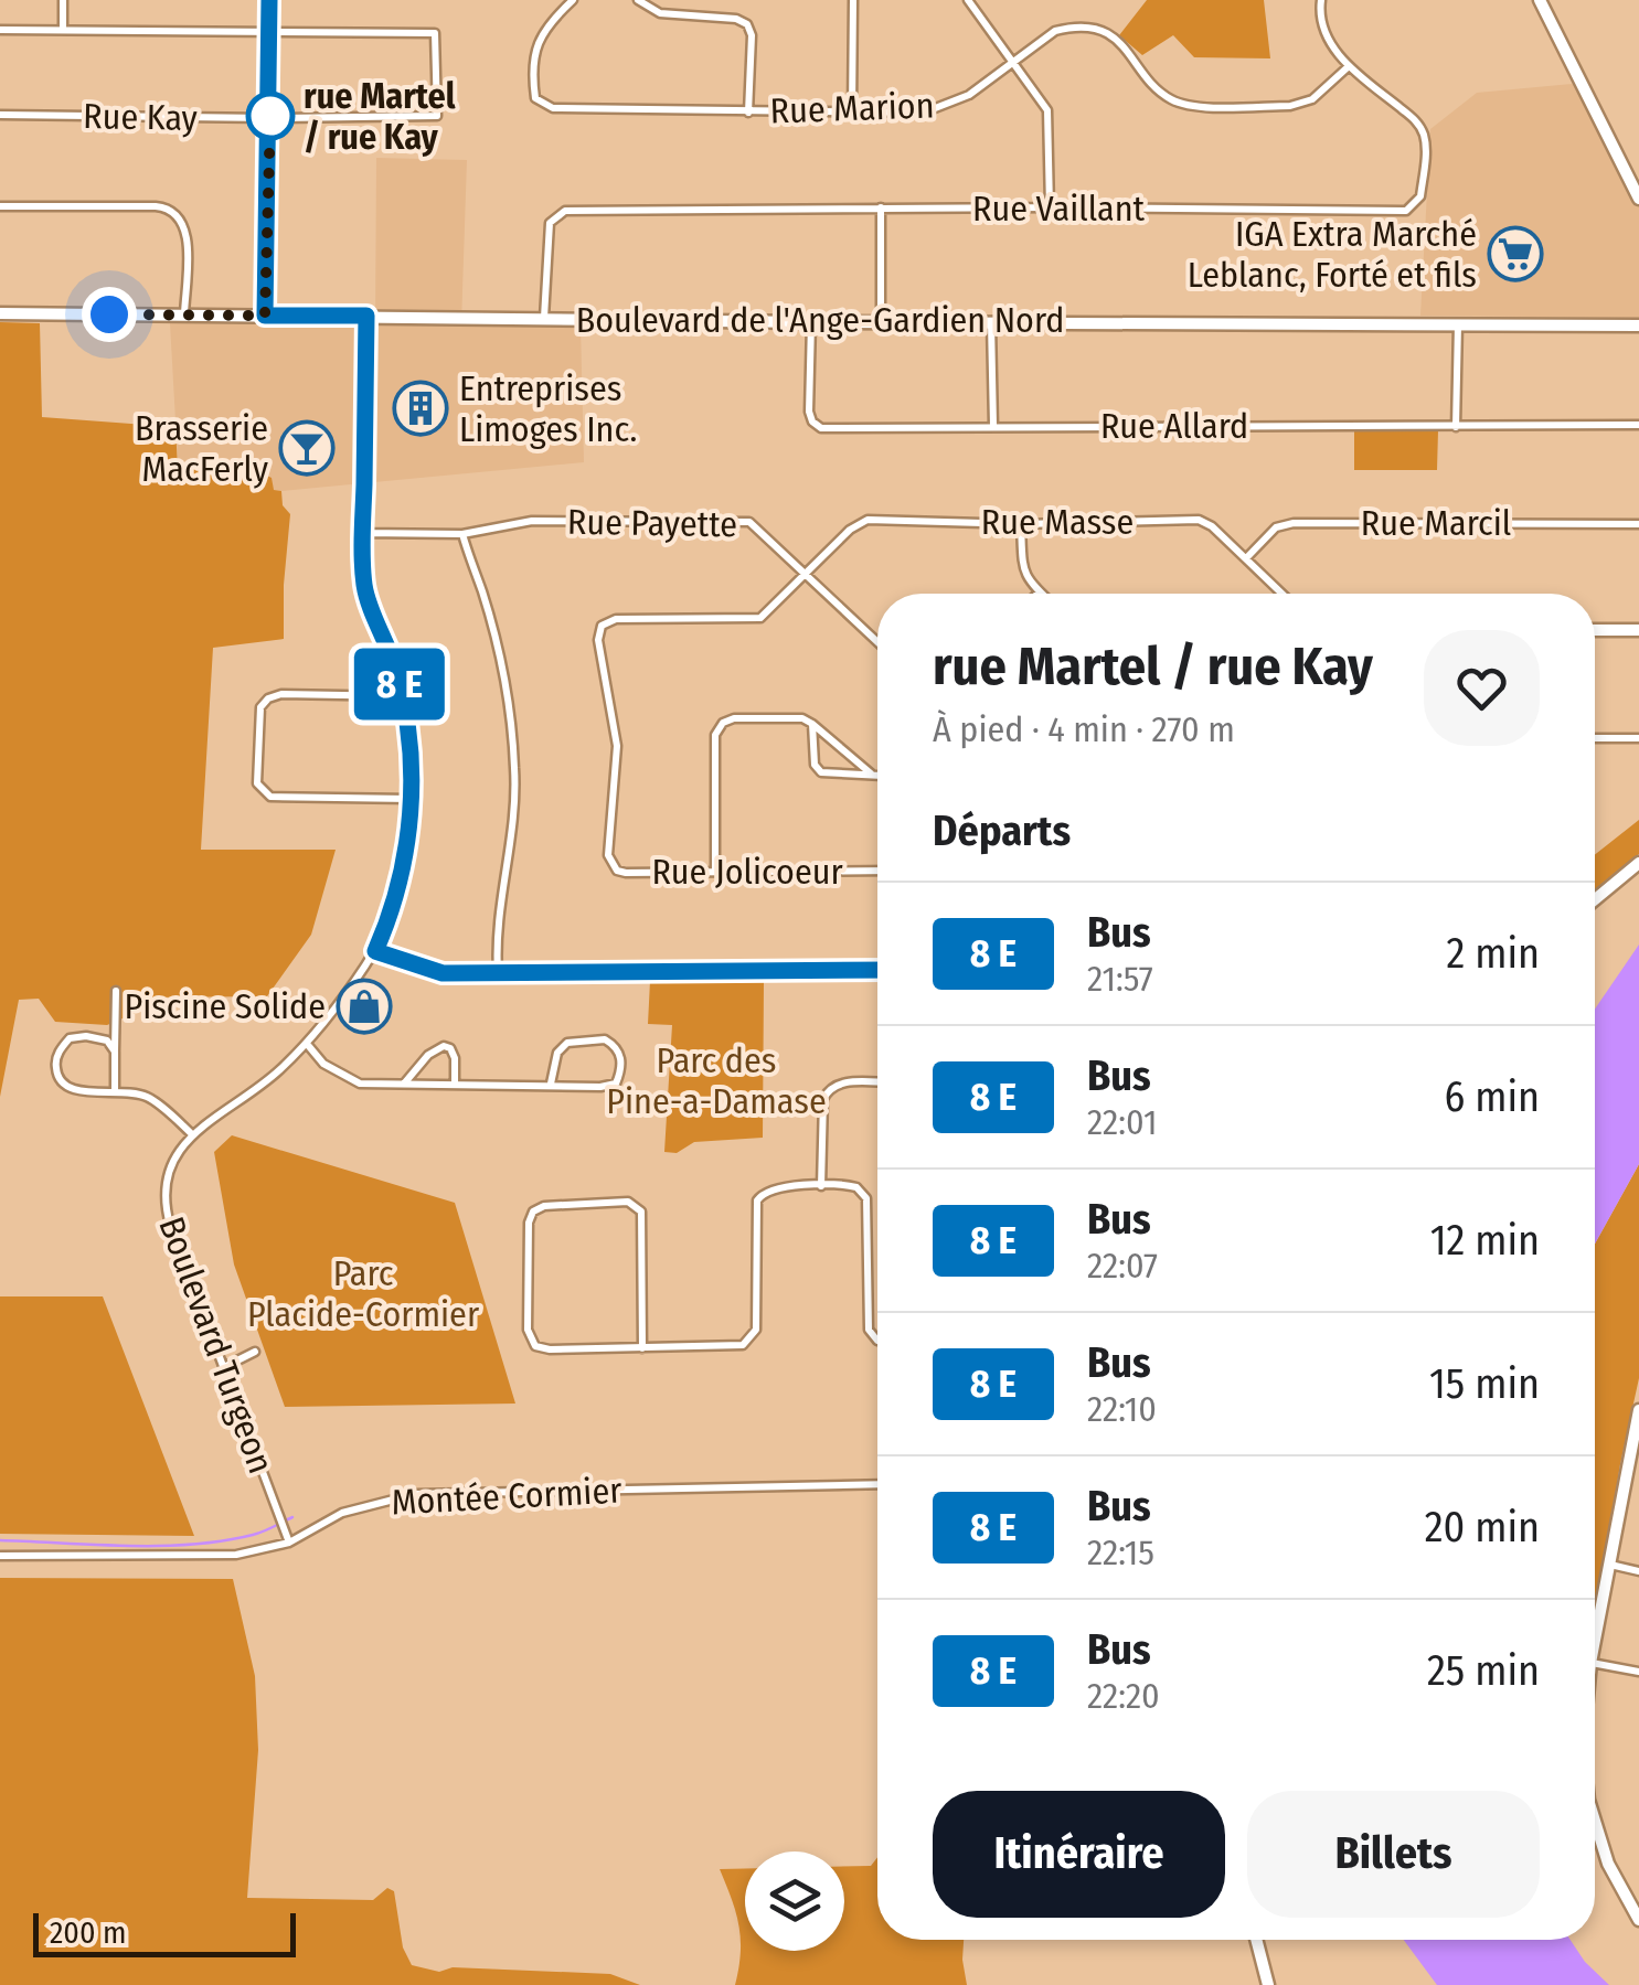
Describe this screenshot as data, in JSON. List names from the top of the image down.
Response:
{
  "streets": {
    "main road": ["Boulevard de l'Ange-Gardien Nord"],
    "street": [
      "Rue Marion",
      "Rue Kay",
      "Rue Vaillant",
      "Rue Allard",
      "Rue Masse",
      "Rue Payette",
      "Rue Marcil",
      "Rue Jolicoeur",
      "Boulevard Turgeon",
      "Montée Cormier"
    ]
  },
  "crossings": [
    ["Rue Marion", "Rue Vaillant"],
    ["Rue Vaillant", "Boulevard de l'Ange-Gardien Nord"],
    ["Boulevard de l'Ange-Gardien Nord", "Rue Allard"],
    ["Boulevard de l'Ange-Gardien Nord", "Boulevard Turgeon"],
    ["Rue Masse", "Rue Payette"],
    ["Rue Masse", "Rue Marcil"],
    ["Rue Masse", "Rue Jolicoeur"],
    ["Rue Payette", "Rue Jolicoeur"],
    ["Rue Payette", "Boulevard Turgeon"],
    ["Boulevard Turgeon", "Montée Cormier"]
  ],
  "parks": ["Parc des Pine-a-Damase", "Parc Placide-Cormier"],
  "places": {
    "other": ["rue Martel / rue Kay"],
    "supermarket": ["IGA Extra Marché Leblanc, Forté et fils"],
    "building": ["Entreprises Limoges Inc."],
    "bar": ["Brasserie MacFerly"],
    "shop": ["Piscine Solide"]
  },
  "scale_bar": "200 m",
  "page": {
    "on_map": "8 E",
    "heading": [
      ["rue Martel / rue Kay", "À pied · 4 min · 270 m"],
      "Départs"
    ],
    "list": [
      {
        "mark": "8 E",
        "name": "Bus",
        "note": "21:57",
        "value": "2 min"
      },
      {
        "mark": "8 E",
        "name": "Bus",
        "note": "22:01",
        "value": "6 min"
      },
      {
        "mark": "8 E",
        "name": "Bus",
        "note": "22:07",
        "value": "12 min"
      },
      {
        "mark": "8 E",
        "name": "Bus",
        "note": "22:10",
        "value": "15 min"
      },
      {
        "mark": "8 E",
        "name": "Bus",
        "note": "22:15",
        "value": "20 min"
      },
      {
        "mark": "8 E",
        "name": "Bus",
        "note": "22:20",
        "value": "25 min"
      }
    ],
    "buttons": ["Itinéraire", "Billets"],
    "scale": "200 m"
  }
}
